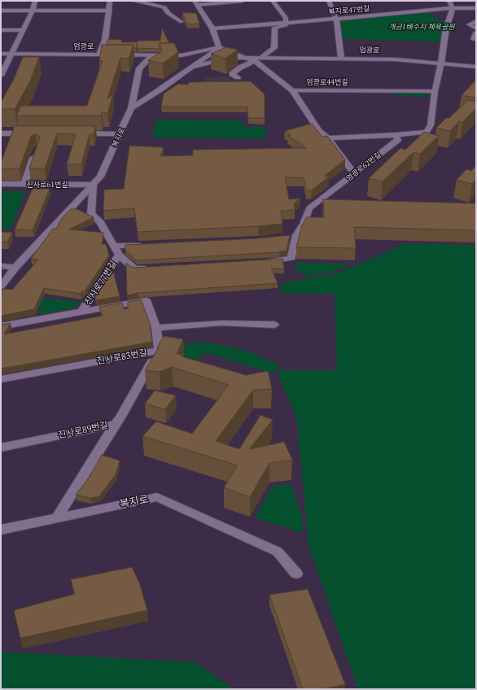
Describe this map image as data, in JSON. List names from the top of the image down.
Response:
{
  "streets": {
    "street": [
      "복지로47번길",
      "엄광로",
      "엄광로44번길",
      "복지로",
      "엄광로62번길",
      "진사로61번길",
      "진사로77번길",
      "진사로83번길",
      "진사로89번길"
    ]
  },
  "crossings": [
    ["엄광로", "복지로"],
    ["복지로", "진사로61번길"],
    ["복지로", "진사로77번길"],
    ["복지로", "진사로89번길"],
    ["진사로61번길", "진사로77번길"],
    ["진사로77번길", "진사로83번길"],
    ["진사로83번길", "진사로89번길"]
  ],
  "parks": ["개금1배수지 체육공원"]
}
